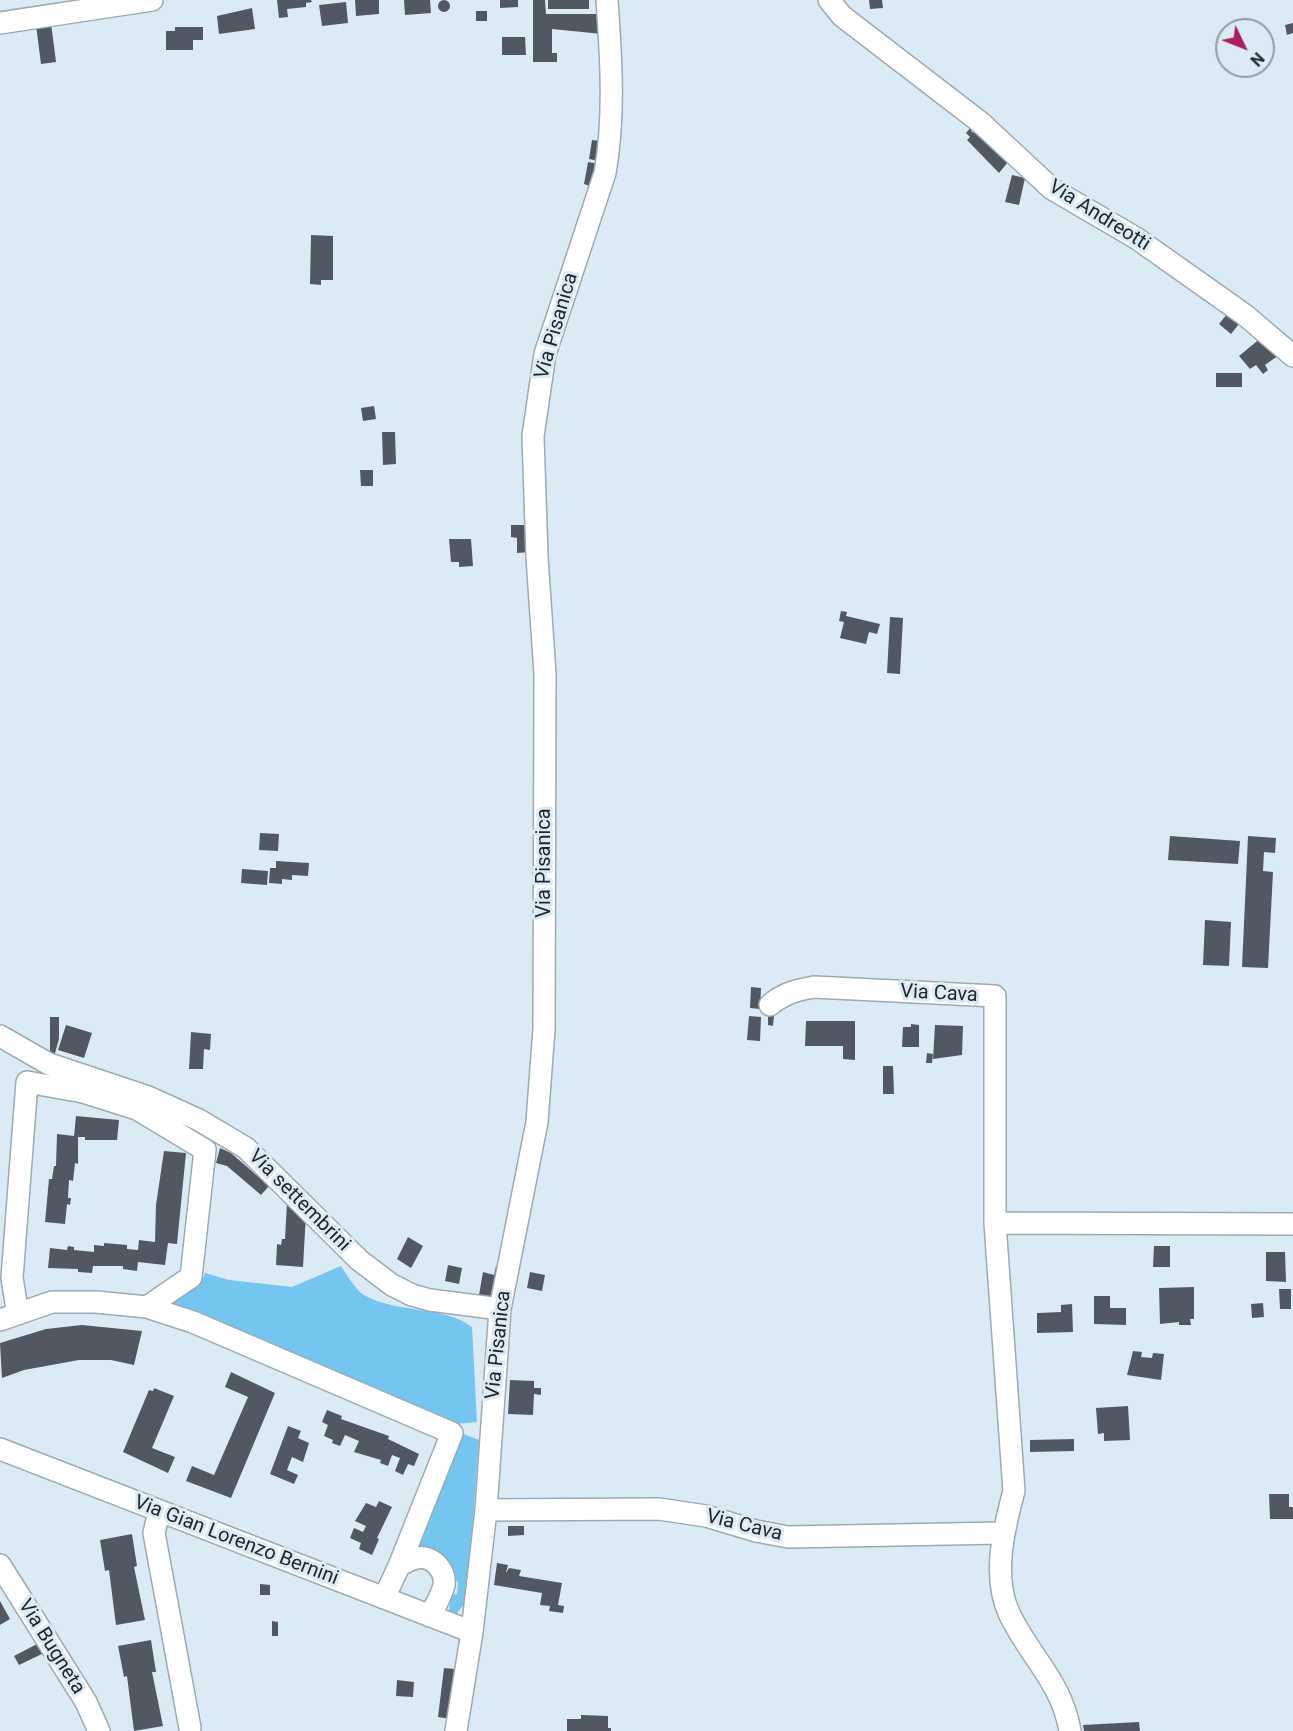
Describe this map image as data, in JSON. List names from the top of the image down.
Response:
{
  "streets": {
    "street": [
      "Via Andreotti",
      "Via Pisanica",
      "Via Cava",
      "Via settembrini",
      "Via Gian Lorenzo Bernini",
      "Via Bugneta"
    ]
  },
  "crossings": [
    ["Via Pisanica", "Via Cava"],
    ["Via Pisanica", "Via settembrini"],
    ["Via Pisanica", "Via Gian Lorenzo Bernini"]
  ],
  "north": "bottom right"
}
